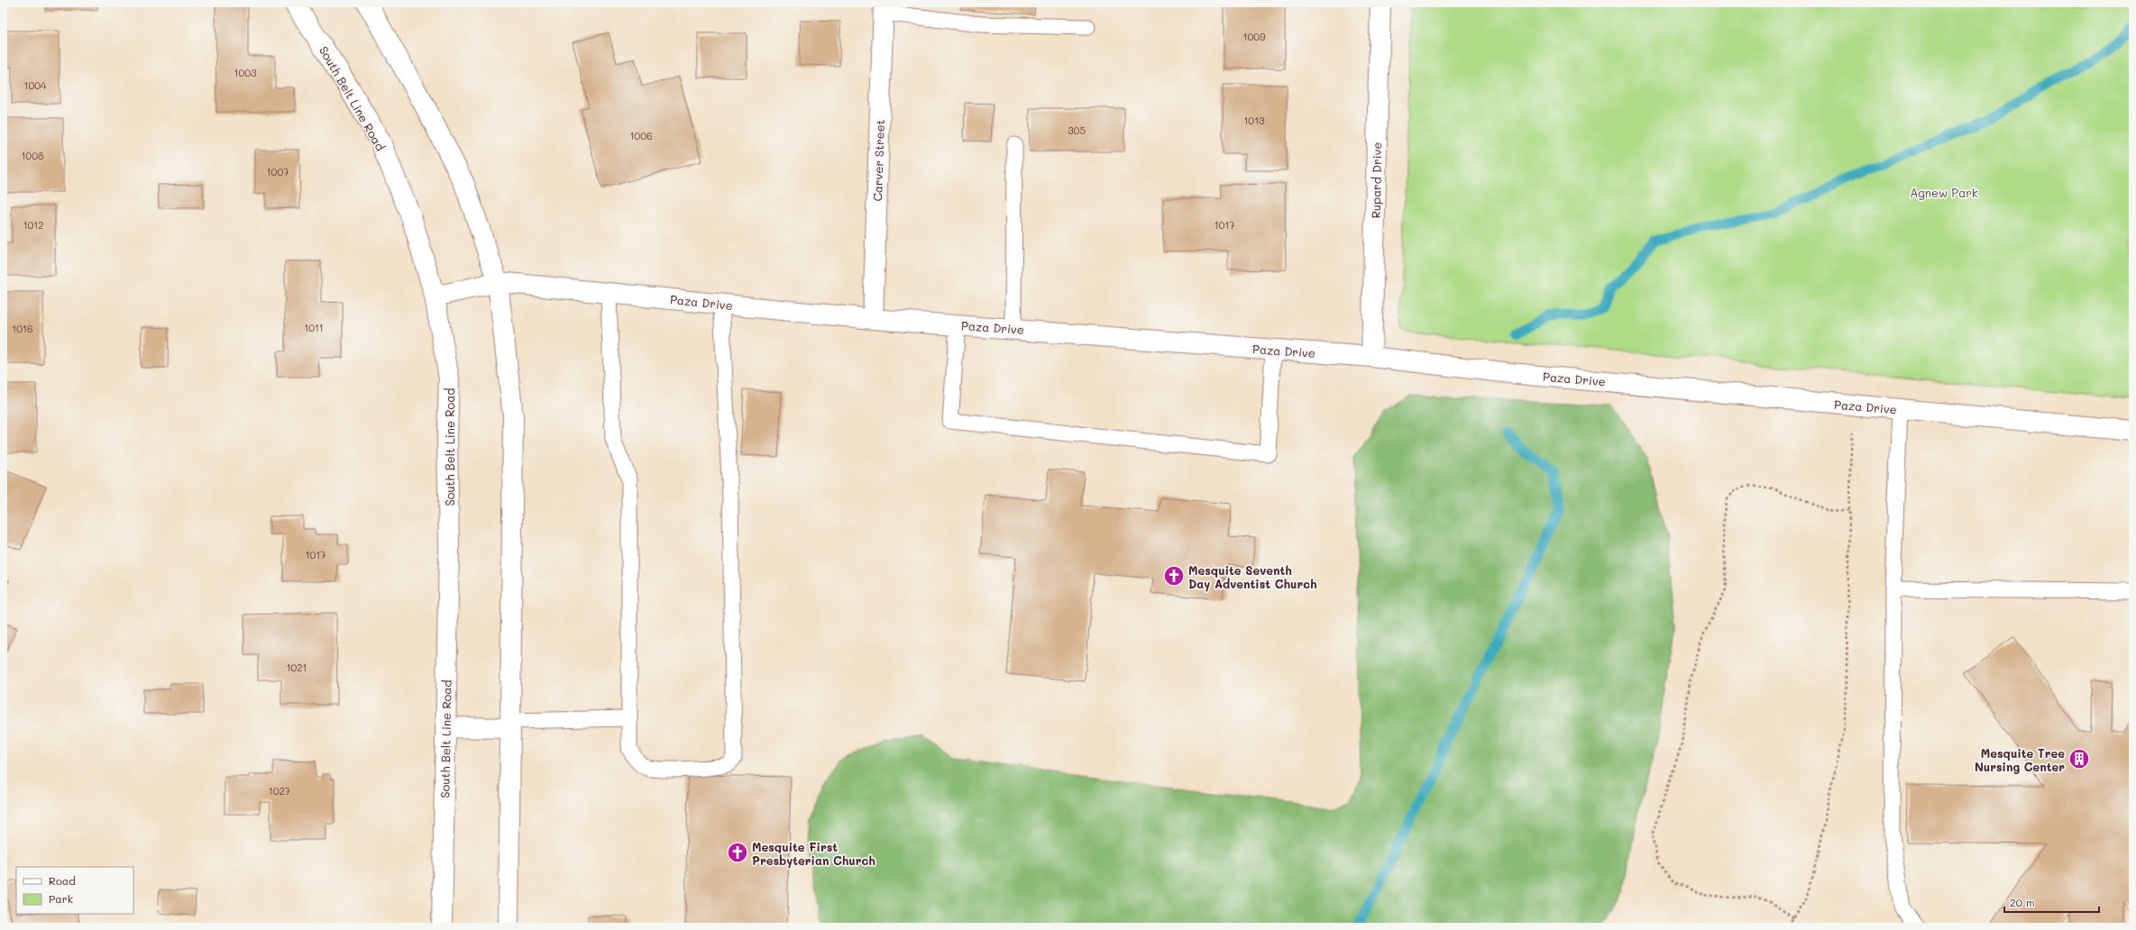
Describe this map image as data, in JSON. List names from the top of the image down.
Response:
{
  "streets": {
    "street": [
      "South Belt Line Road",
      "Carver Street",
      "Rupard Drive",
      "Paza Drive"
    ]
  },
  "crossings": [
    ["South Belt Line Road", "Paza Drive"],
    ["Carver Street", "Paza Drive"],
    ["Rupard Drive", "Paza Drive"]
  ],
  "parks": ["Agnew Park"],
  "places": {
    "church": ["Mesquite Seventh Day Adventist Church", "Mesquite First Presbyterian Church"],
    "building": ["Mesquite Tree Nursing Center"]
  },
  "house_numbers": [
    "1009",
    "1003",
    "1004",
    "1013",
    "305",
    "1006",
    "1008",
    "1007",
    "1012",
    "1017",
    "1011",
    "1016",
    "1017",
    "1021",
    "1027"
  ],
  "legend": ["Road", "Park"],
  "scale_bar": "20 m"
}
